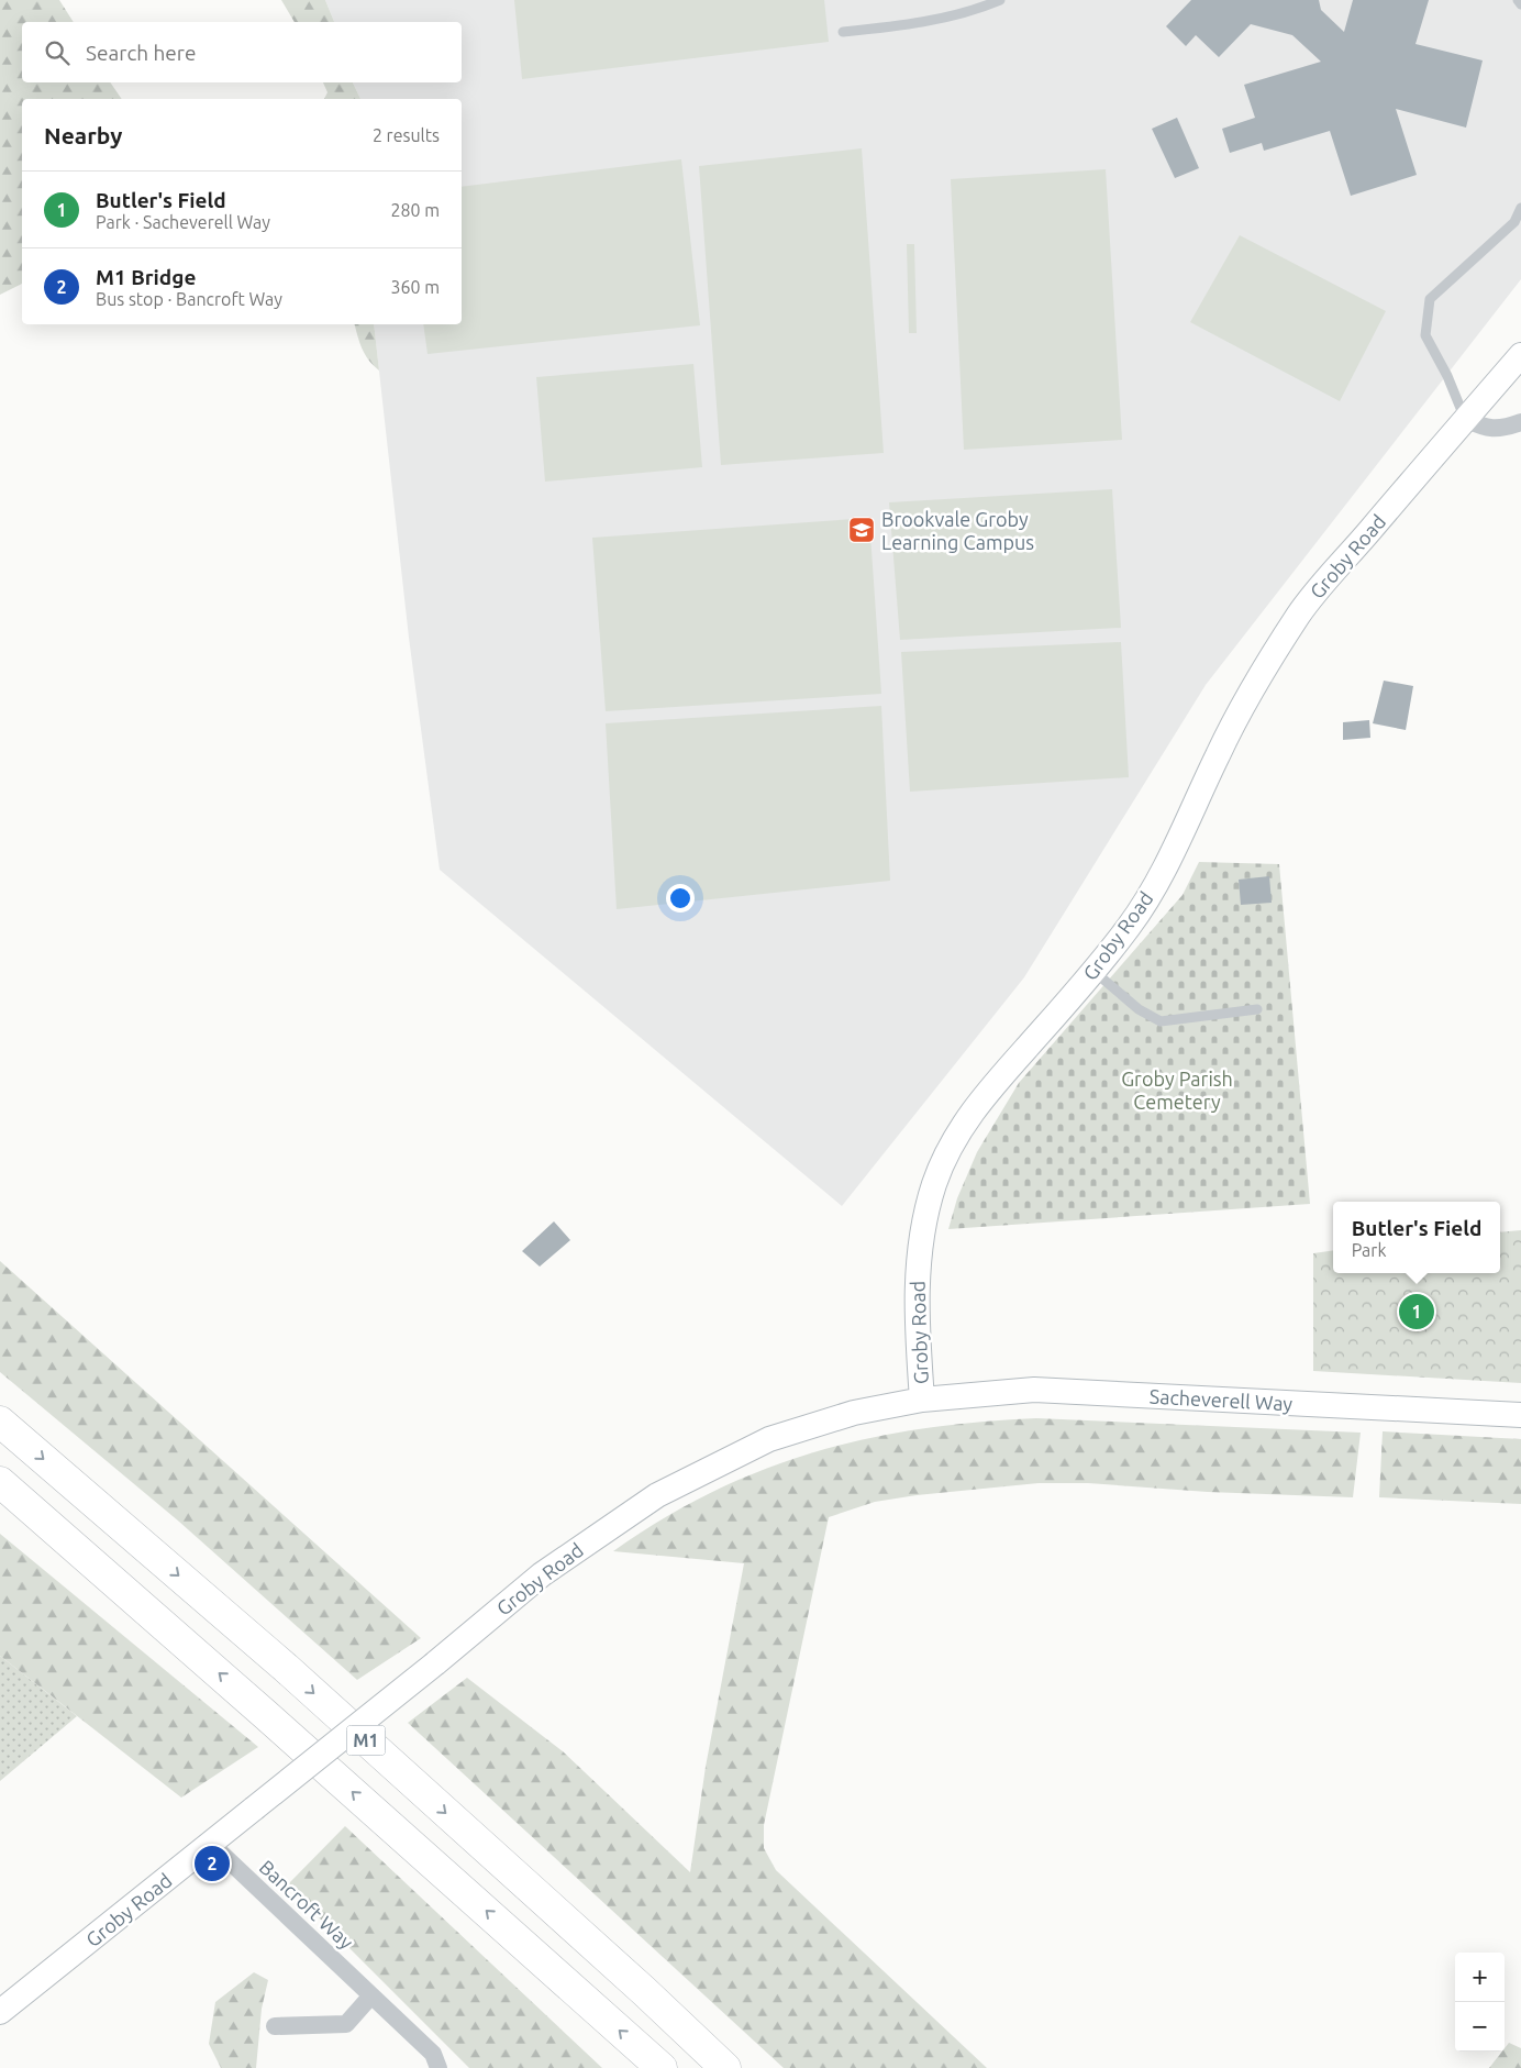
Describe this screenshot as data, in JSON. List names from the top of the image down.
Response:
{
  "streets": {
    "highway": ["M1"],
    "street": ["Groby Road", "Sacheverell Way", "Bancroft Way"]
  },
  "crossings": [
    ["Groby Road", "Sacheverell Way"],
    ["Groby Road", "Bancroft Way"]
  ],
  "parks": ["Groby Parish Cemetery"],
  "places": {
    "school or university": ["Brookvale Groby Learning Campus"]
  },
  "page": {
    "search": "Search here",
    "heading": ["Nearby", "2 results"],
    "list": [
      {
        "mark": "1",
        "name": "Butler's Field",
        "note": "Park · Sacheverell Way",
        "value": "280 m"
      },
      {
        "mark": "2",
        "name": "M1 Bridge",
        "note": "Bus stop · Bancroft Way",
        "value": "360 m"
      }
    ],
    "popup": ["Butler's Field", "Park"],
    "pins": ["1", "2"],
    "map_buttons": ["+", "−"]
  }
}
